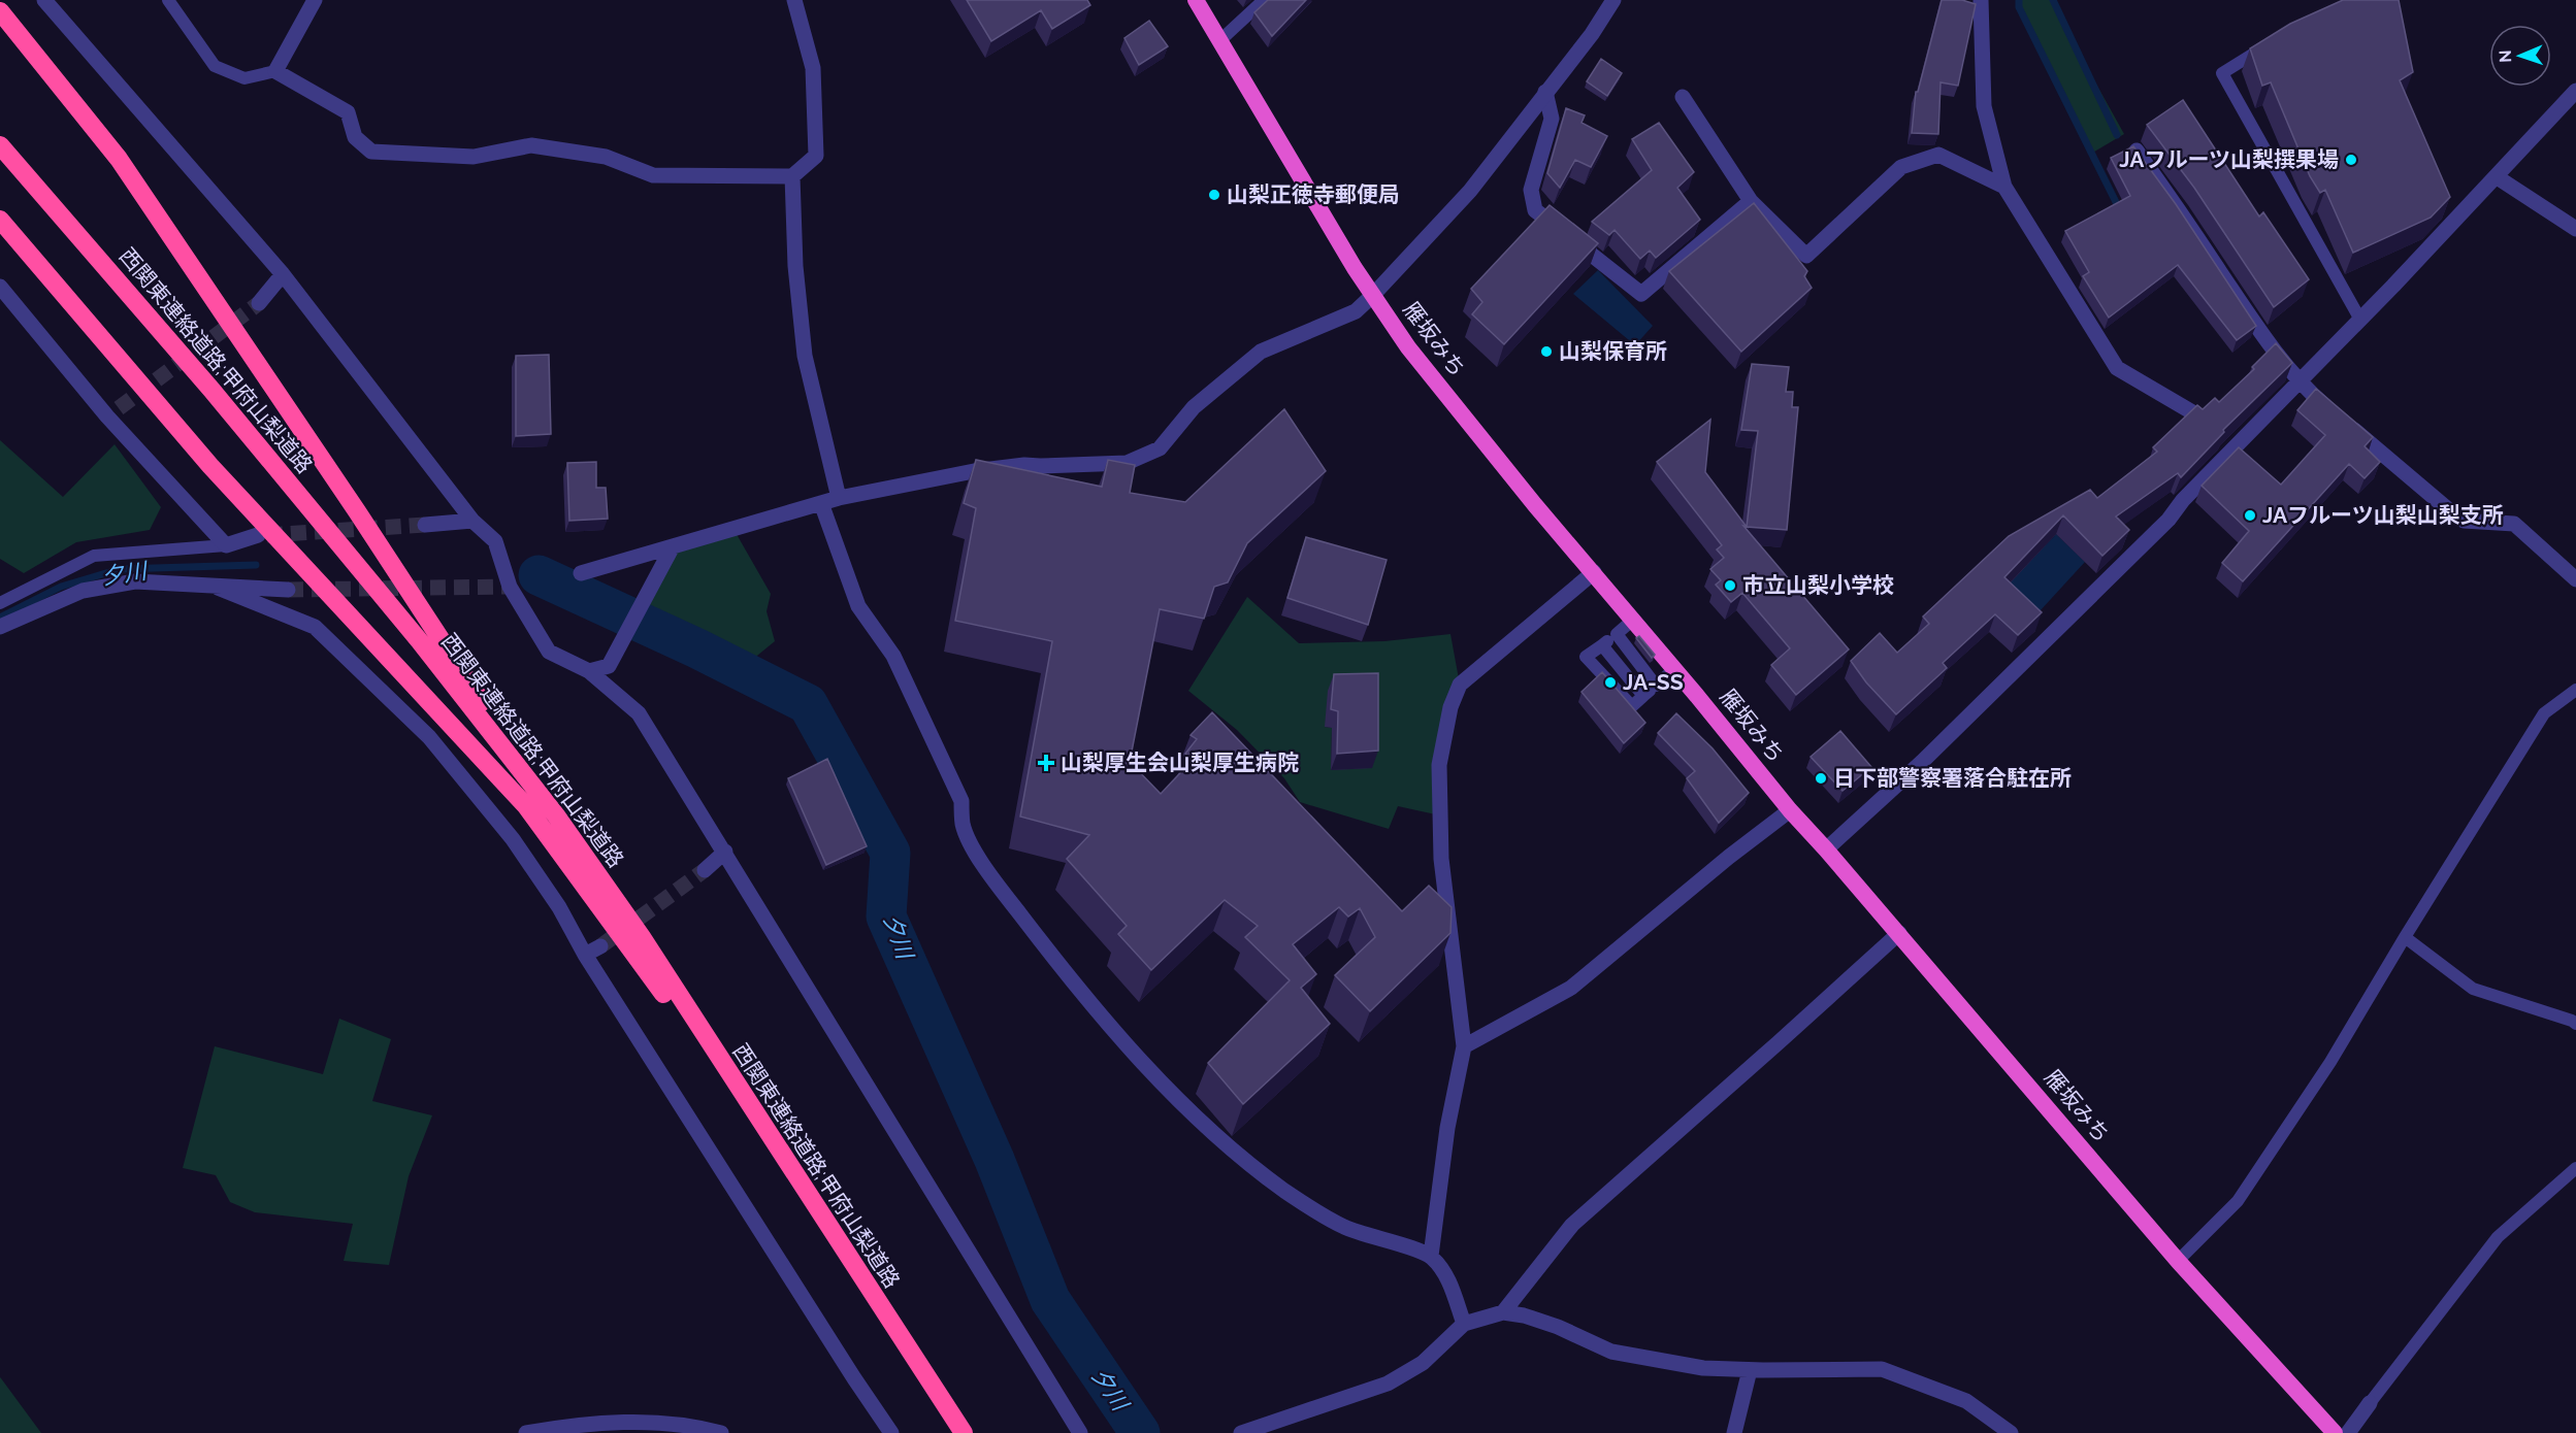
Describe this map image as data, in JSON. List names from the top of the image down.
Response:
{
  "streets": {
    "highway": ["雁坂みち", "西関東連絡道路;甲府山梨道路"]
  },
  "water": ["夕川"],
  "places": {
    "other": [
      "JAフルーツ山梨撰果場",
      "山梨正徳寺郵便局",
      "山梨保育所",
      "JAフルーツ山梨山梨支所",
      "市立山梨小学校",
      "JA-SS",
      "日下部警察署落合駐在所"
    ],
    "health": ["山梨厚生会山梨厚生病院"]
  },
  "north": "left"
}
